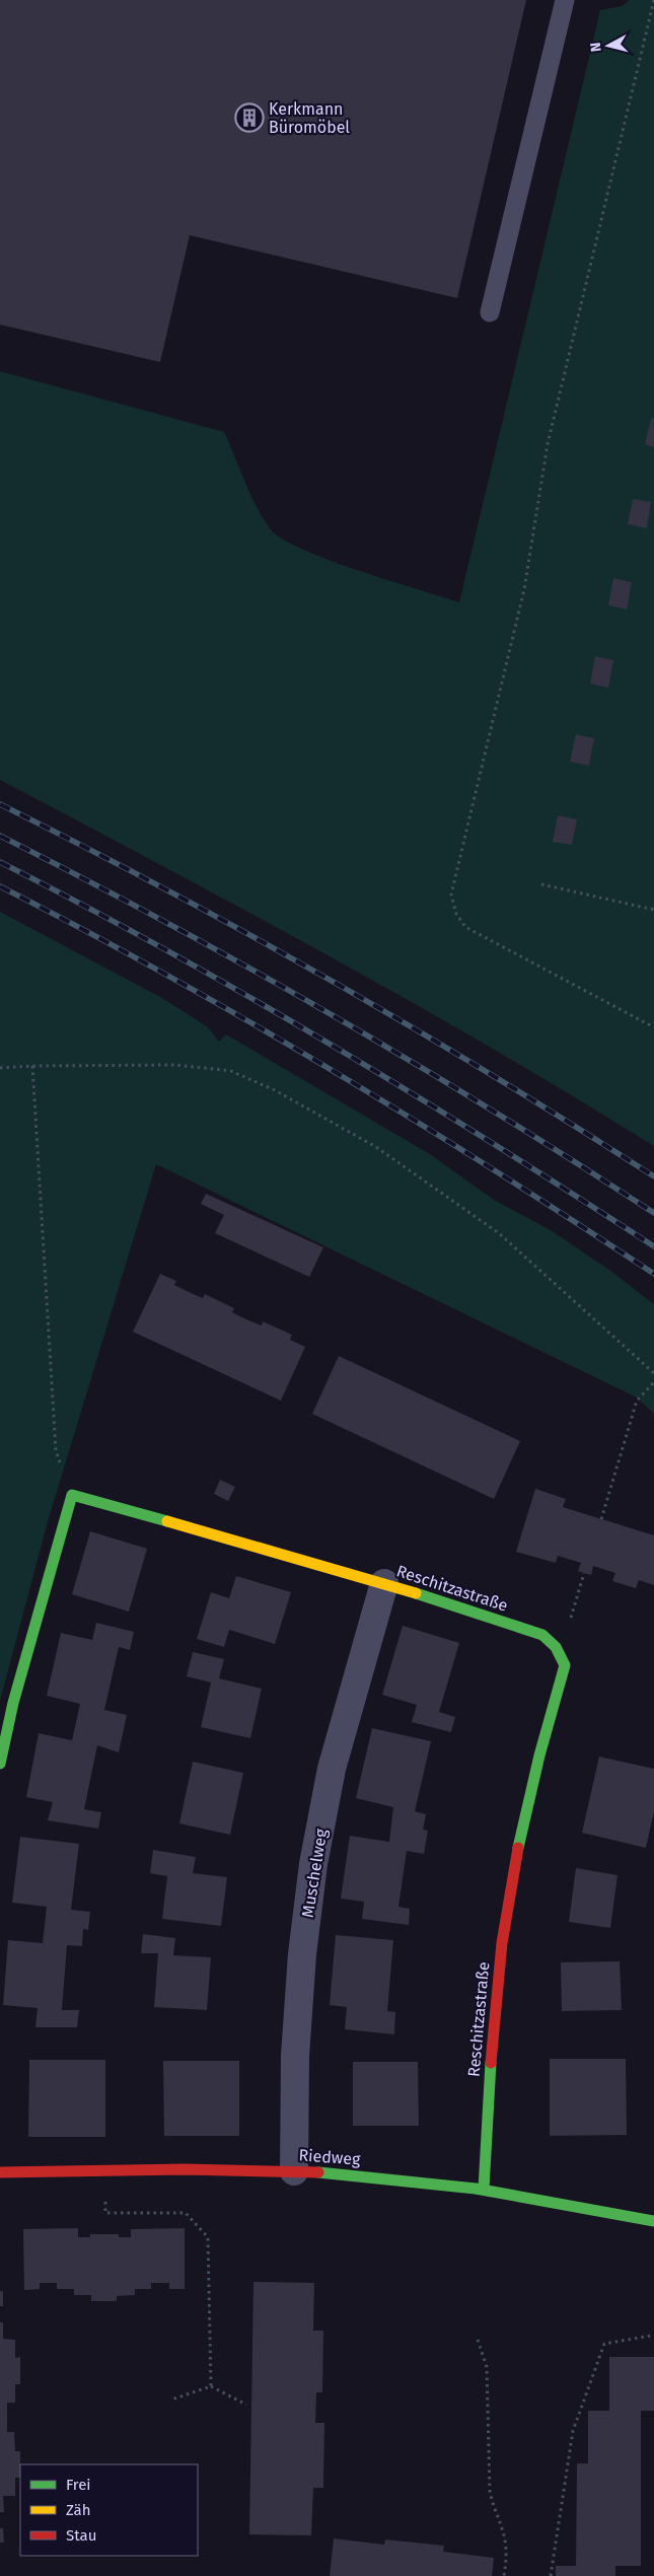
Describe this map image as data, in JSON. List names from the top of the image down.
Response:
{
  "streets": {
    "street": ["Reschitzastraße", "Muschelweg", "Riedweg"]
  },
  "crossings": [
    ["Reschitzastraße", "Muschelweg"],
    ["Reschitzastraße", "Riedweg"],
    ["Muschelweg", "Riedweg"]
  ],
  "places": {
    "building": ["Kerkmann Büromöbel"]
  },
  "legend": ["Frei", "Zäh", "Stau"],
  "north": "left"
}
